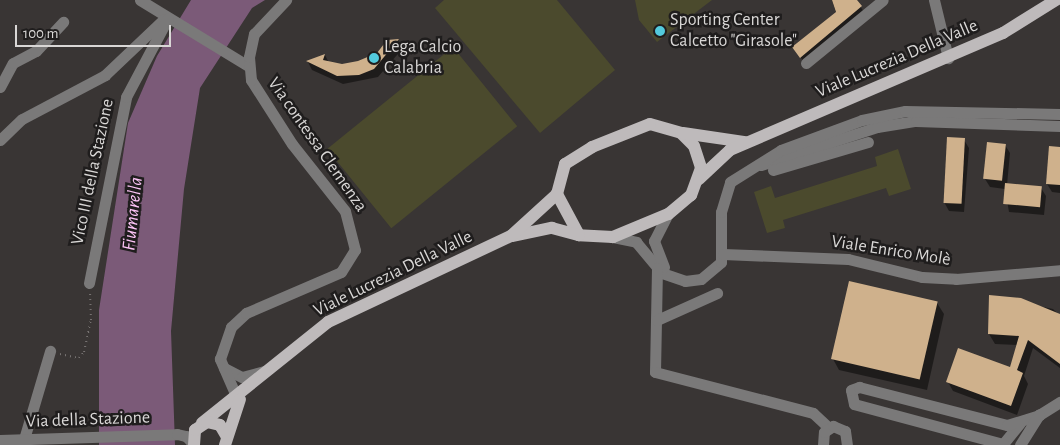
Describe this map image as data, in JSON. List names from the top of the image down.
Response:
{
  "streets": {
    "main road": ["Viale Lucrezia Della Valle"],
    "street": [
      "Via contessa Clemenza",
      "Vico III della Stazione",
      "Viale Enrico Molè",
      "Via della Stazione"
    ]
  },
  "crossings": [
    ["Viale Lucrezia Della Valle", "Via della Stazione"]
  ],
  "water": ["Fiumarella"],
  "places": ["Sporting Center Calcetto \"Girasole\"", "Lega Calcio Calabria"],
  "scale_bar": "100 m"
}
